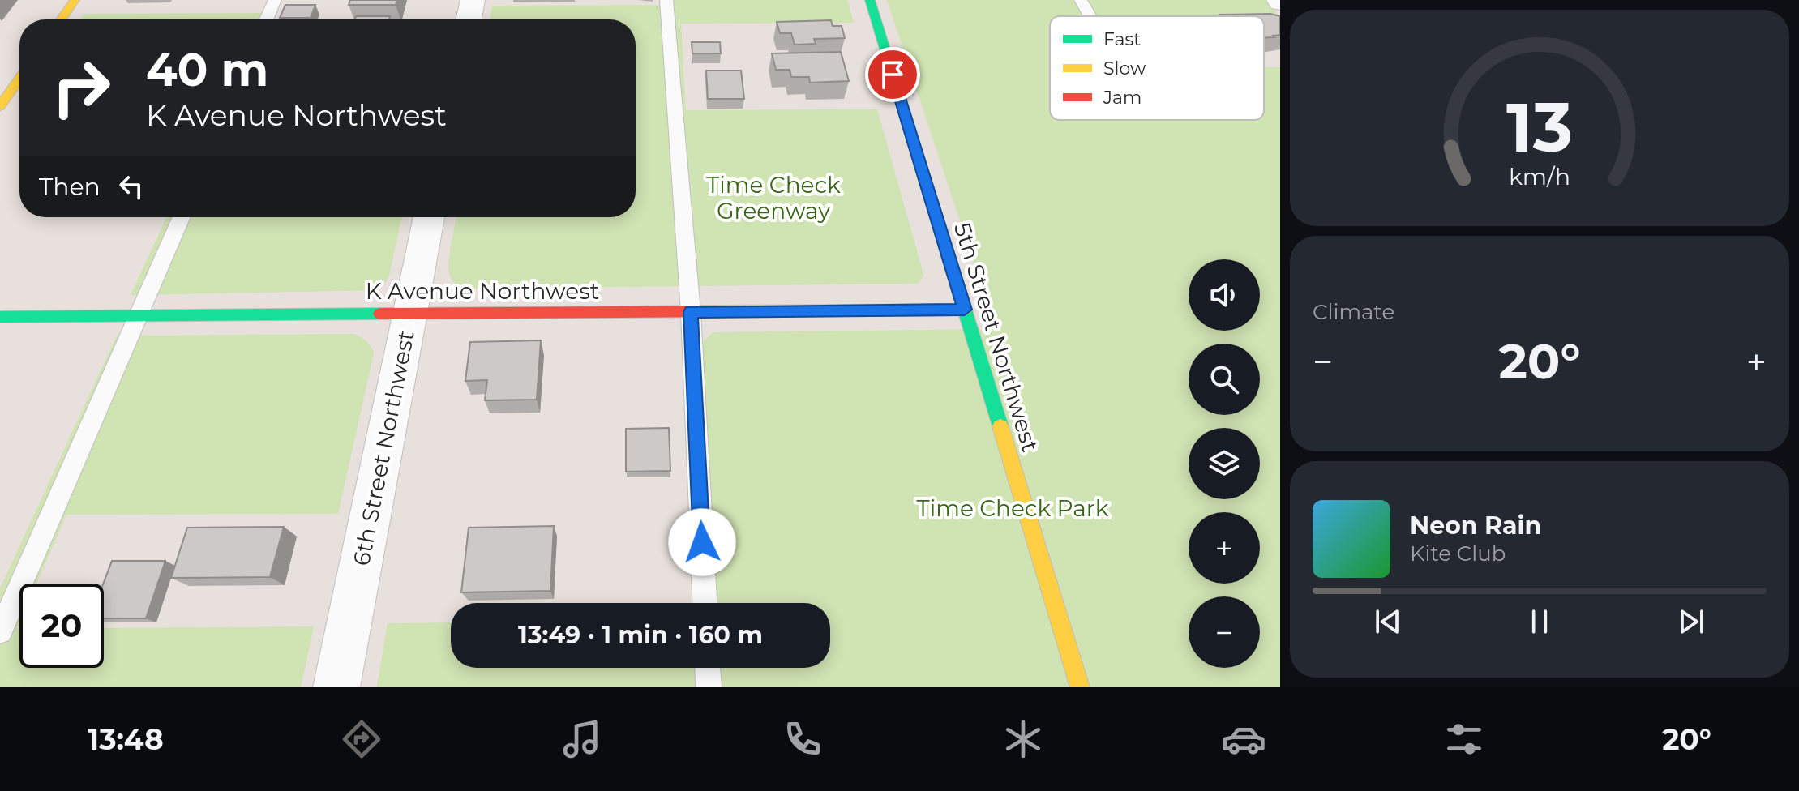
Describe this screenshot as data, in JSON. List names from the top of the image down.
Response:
{
  "streets": {
    "street": ["K Avenue Northwest", "5th Street Northwest", "6th Street Northwest"]
  },
  "crossings": [
    ["K Avenue Northwest", "5th Street Northwest"],
    ["K Avenue Northwest", "6th Street Northwest"]
  ],
  "parks": ["Time Check Greenway", "Time Check Park"],
  "legend": ["Fast", "Slow", "Jam"],
  "page": {
    "turn": ["40 m", "K Avenue Northwest"],
    "then": "Then",
    "tile": "Climate",
    "map_buttons": ["+", "−"],
    "heat": ["−", "20°", "+"],
    "song": ["Neon Rain", "Kite Club"],
    "limit": "20",
    "trip": "13:49 · 1 min · 160 m",
    "tabs": ["13:48", "20°"],
    "gauge": ["13", "km/h"]
  }
}
